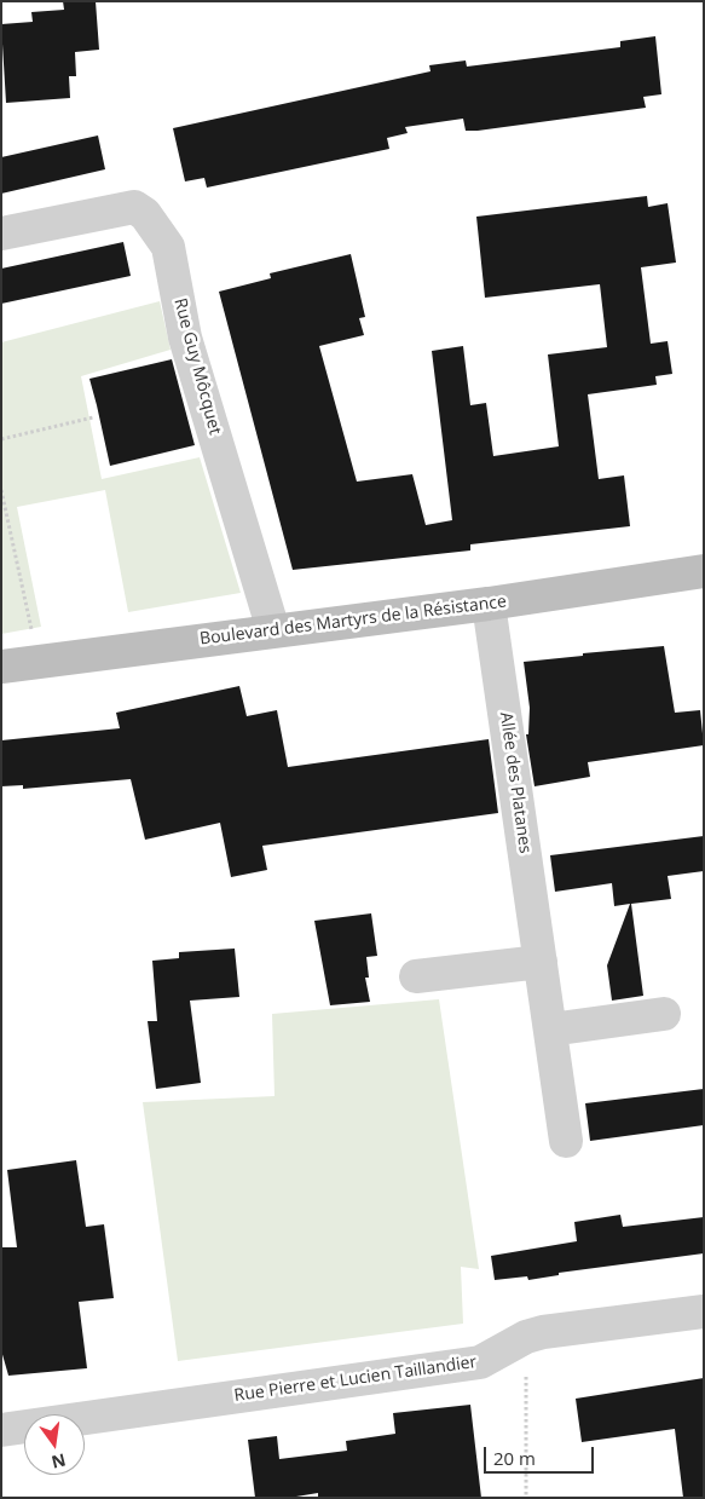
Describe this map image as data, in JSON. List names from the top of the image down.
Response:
{
  "streets": {
    "street": [
      "Rue Guy Môcquet",
      "Boulevard des Martyrs de la Résistance",
      "Allée des Platanes",
      "Rue Pierre et Lucien Taillandier"
    ]
  },
  "crossings": [
    ["Rue Guy Môcquet", "Boulevard des Martyrs de la Résistance"],
    ["Boulevard des Martyrs de la Résistance", "Allée des Platanes"]
  ],
  "scale_bar": "20 m",
  "north": "bottom"
}
